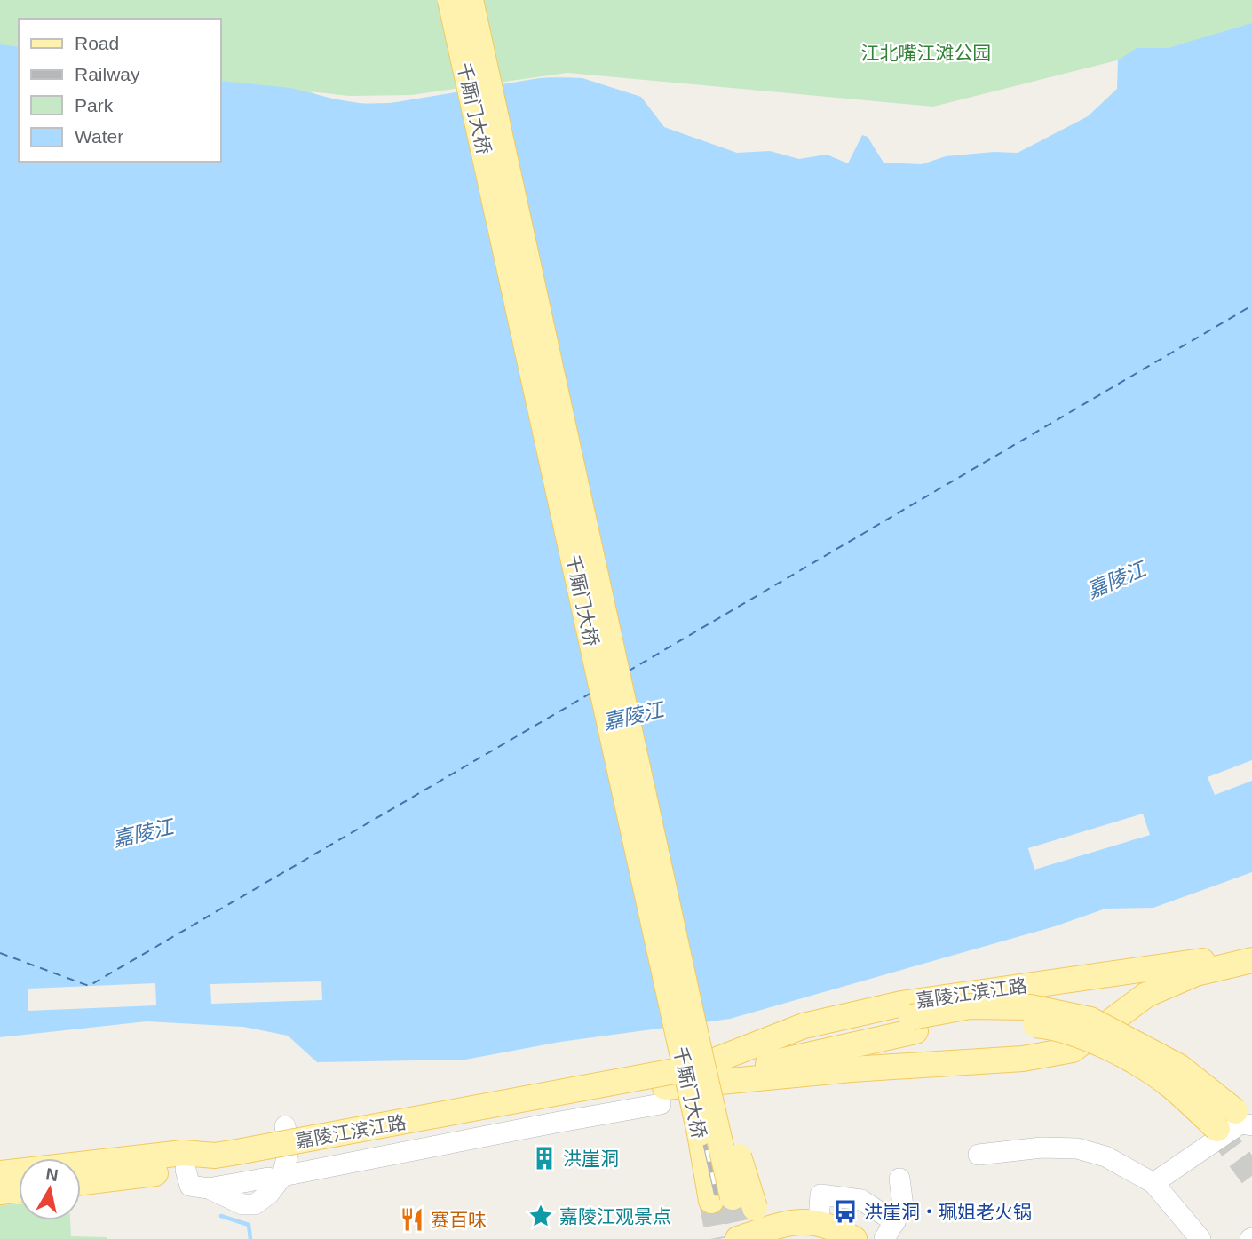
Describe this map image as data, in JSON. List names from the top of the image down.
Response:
{
  "streets": {
    "main road": ["千厮门大桥", "嘉陵江滨江路"]
  },
  "crossings": [
    ["千厮门大桥", "嘉陵江滨江路"]
  ],
  "water": ["嘉陵江"],
  "parks": ["江北嘴江滩公园"],
  "places": {
    "building": ["洪崖洞"],
    "bus stop": ["洪崖洞‧珮姐老火锅"],
    "place": ["嘉陵江观景点"],
    "restaurant": ["赛百味"]
  },
  "legend": [
    "Road",
    "Railway",
    "Park",
    "Water"
  ],
  "north": "top"
}
